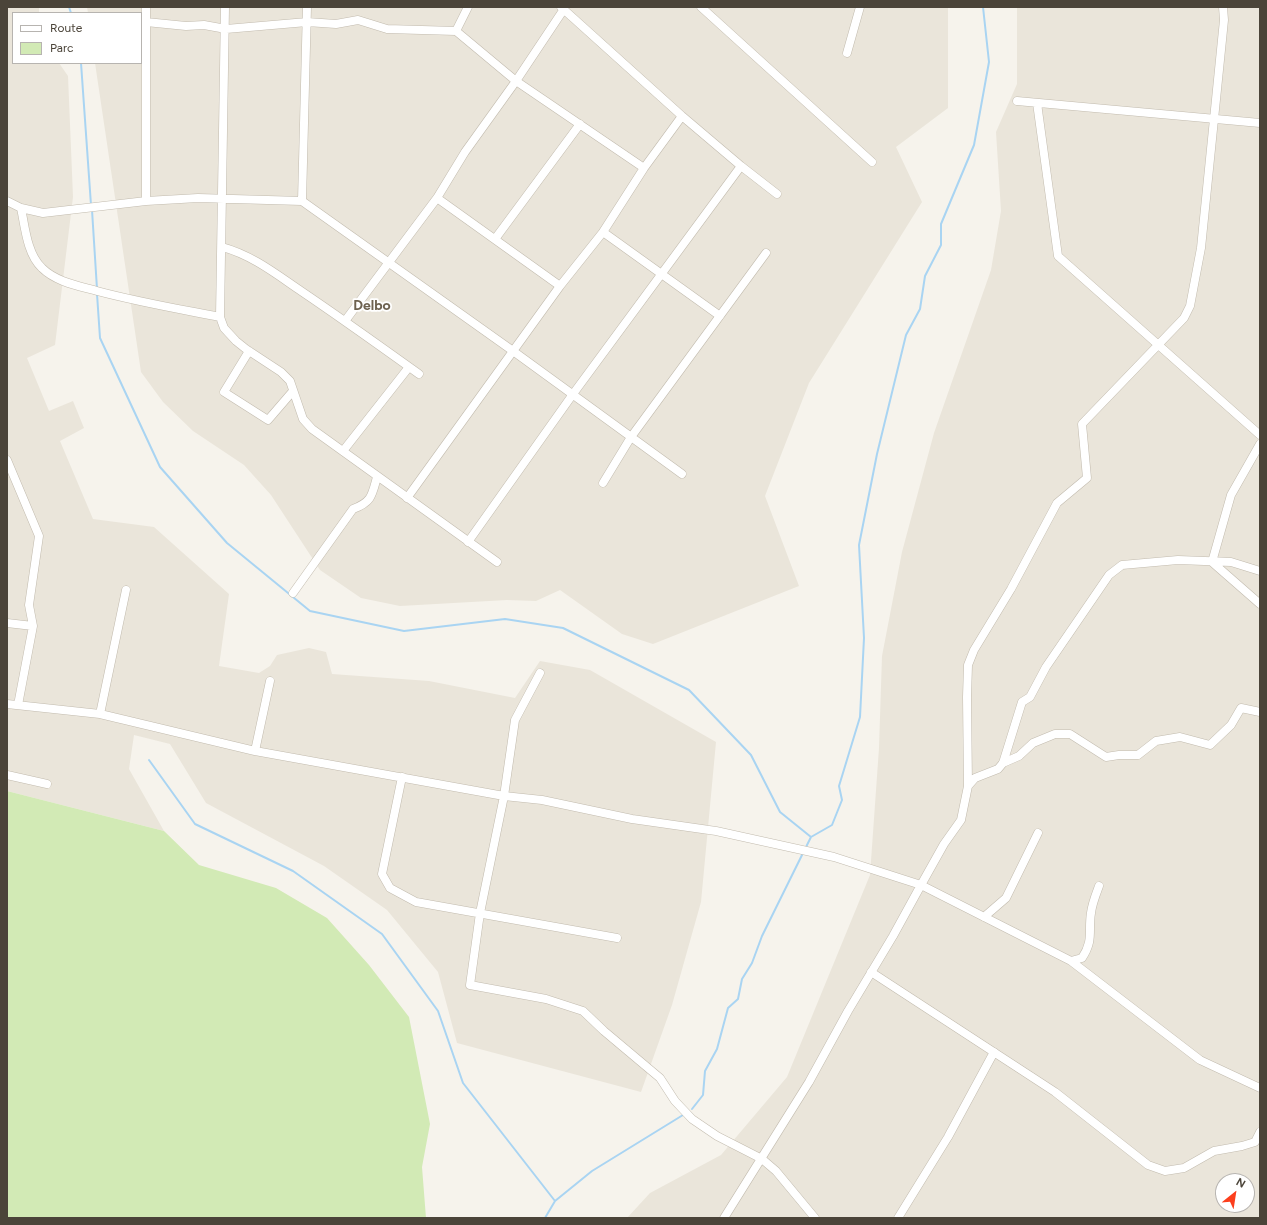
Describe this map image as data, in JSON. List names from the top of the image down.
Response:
{
  "districts": ["Delbo"],
  "legend": ["Route", "Parc"],
  "north": "top right"
}
